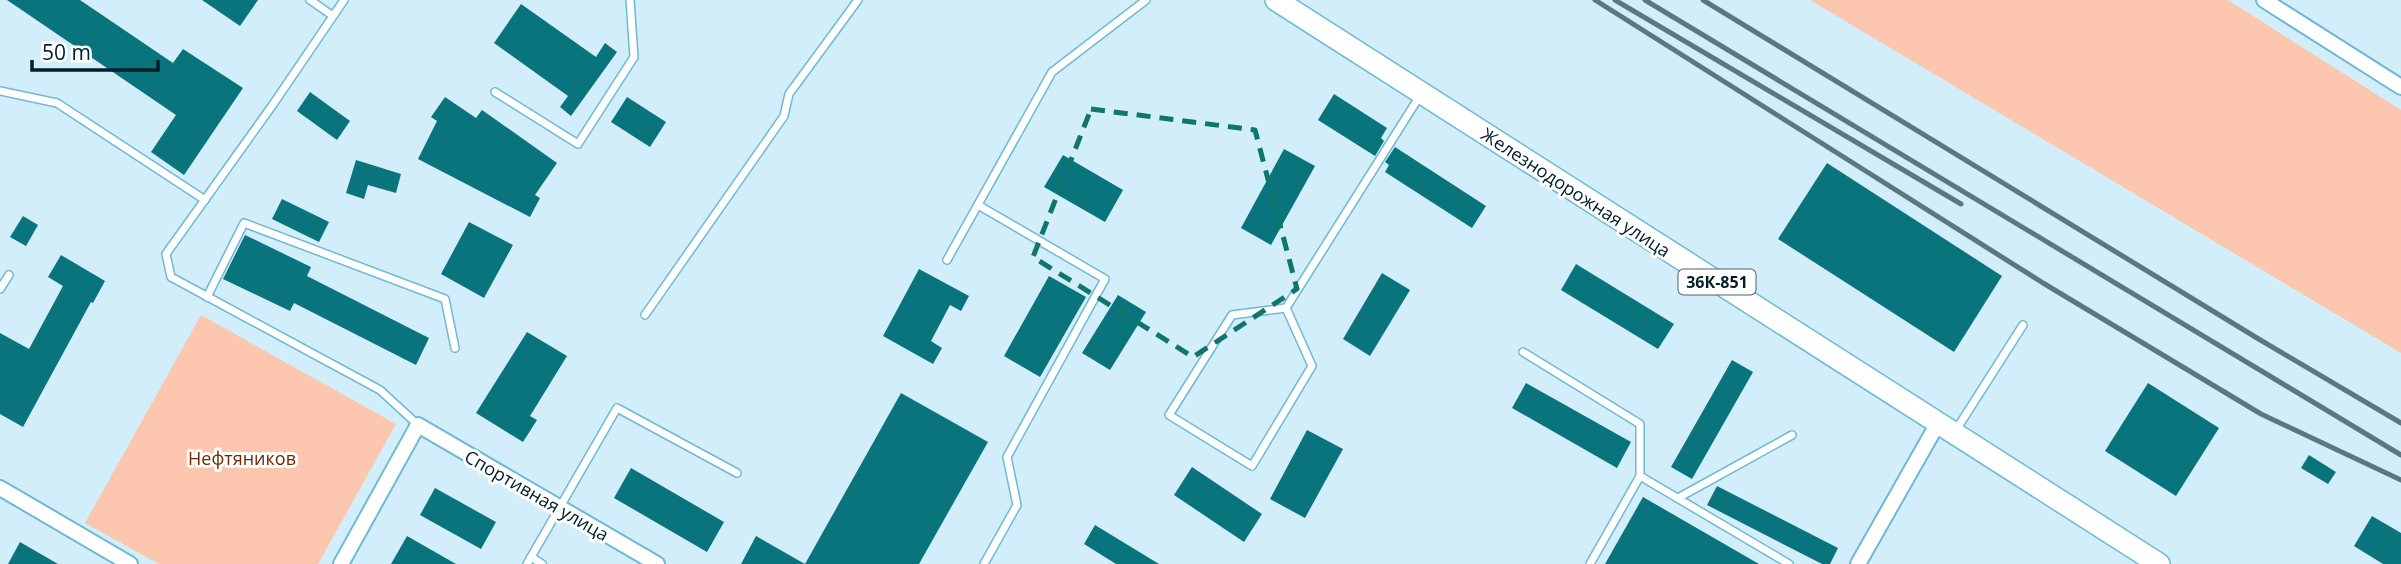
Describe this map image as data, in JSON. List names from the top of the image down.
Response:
{
  "streets": {
    "main road": ["Железнодорожная улица", "36К-851"],
    "street": ["Спортивная улица"]
  },
  "parks": ["Нефтяников"],
  "scale_bar": "50 m"
}
